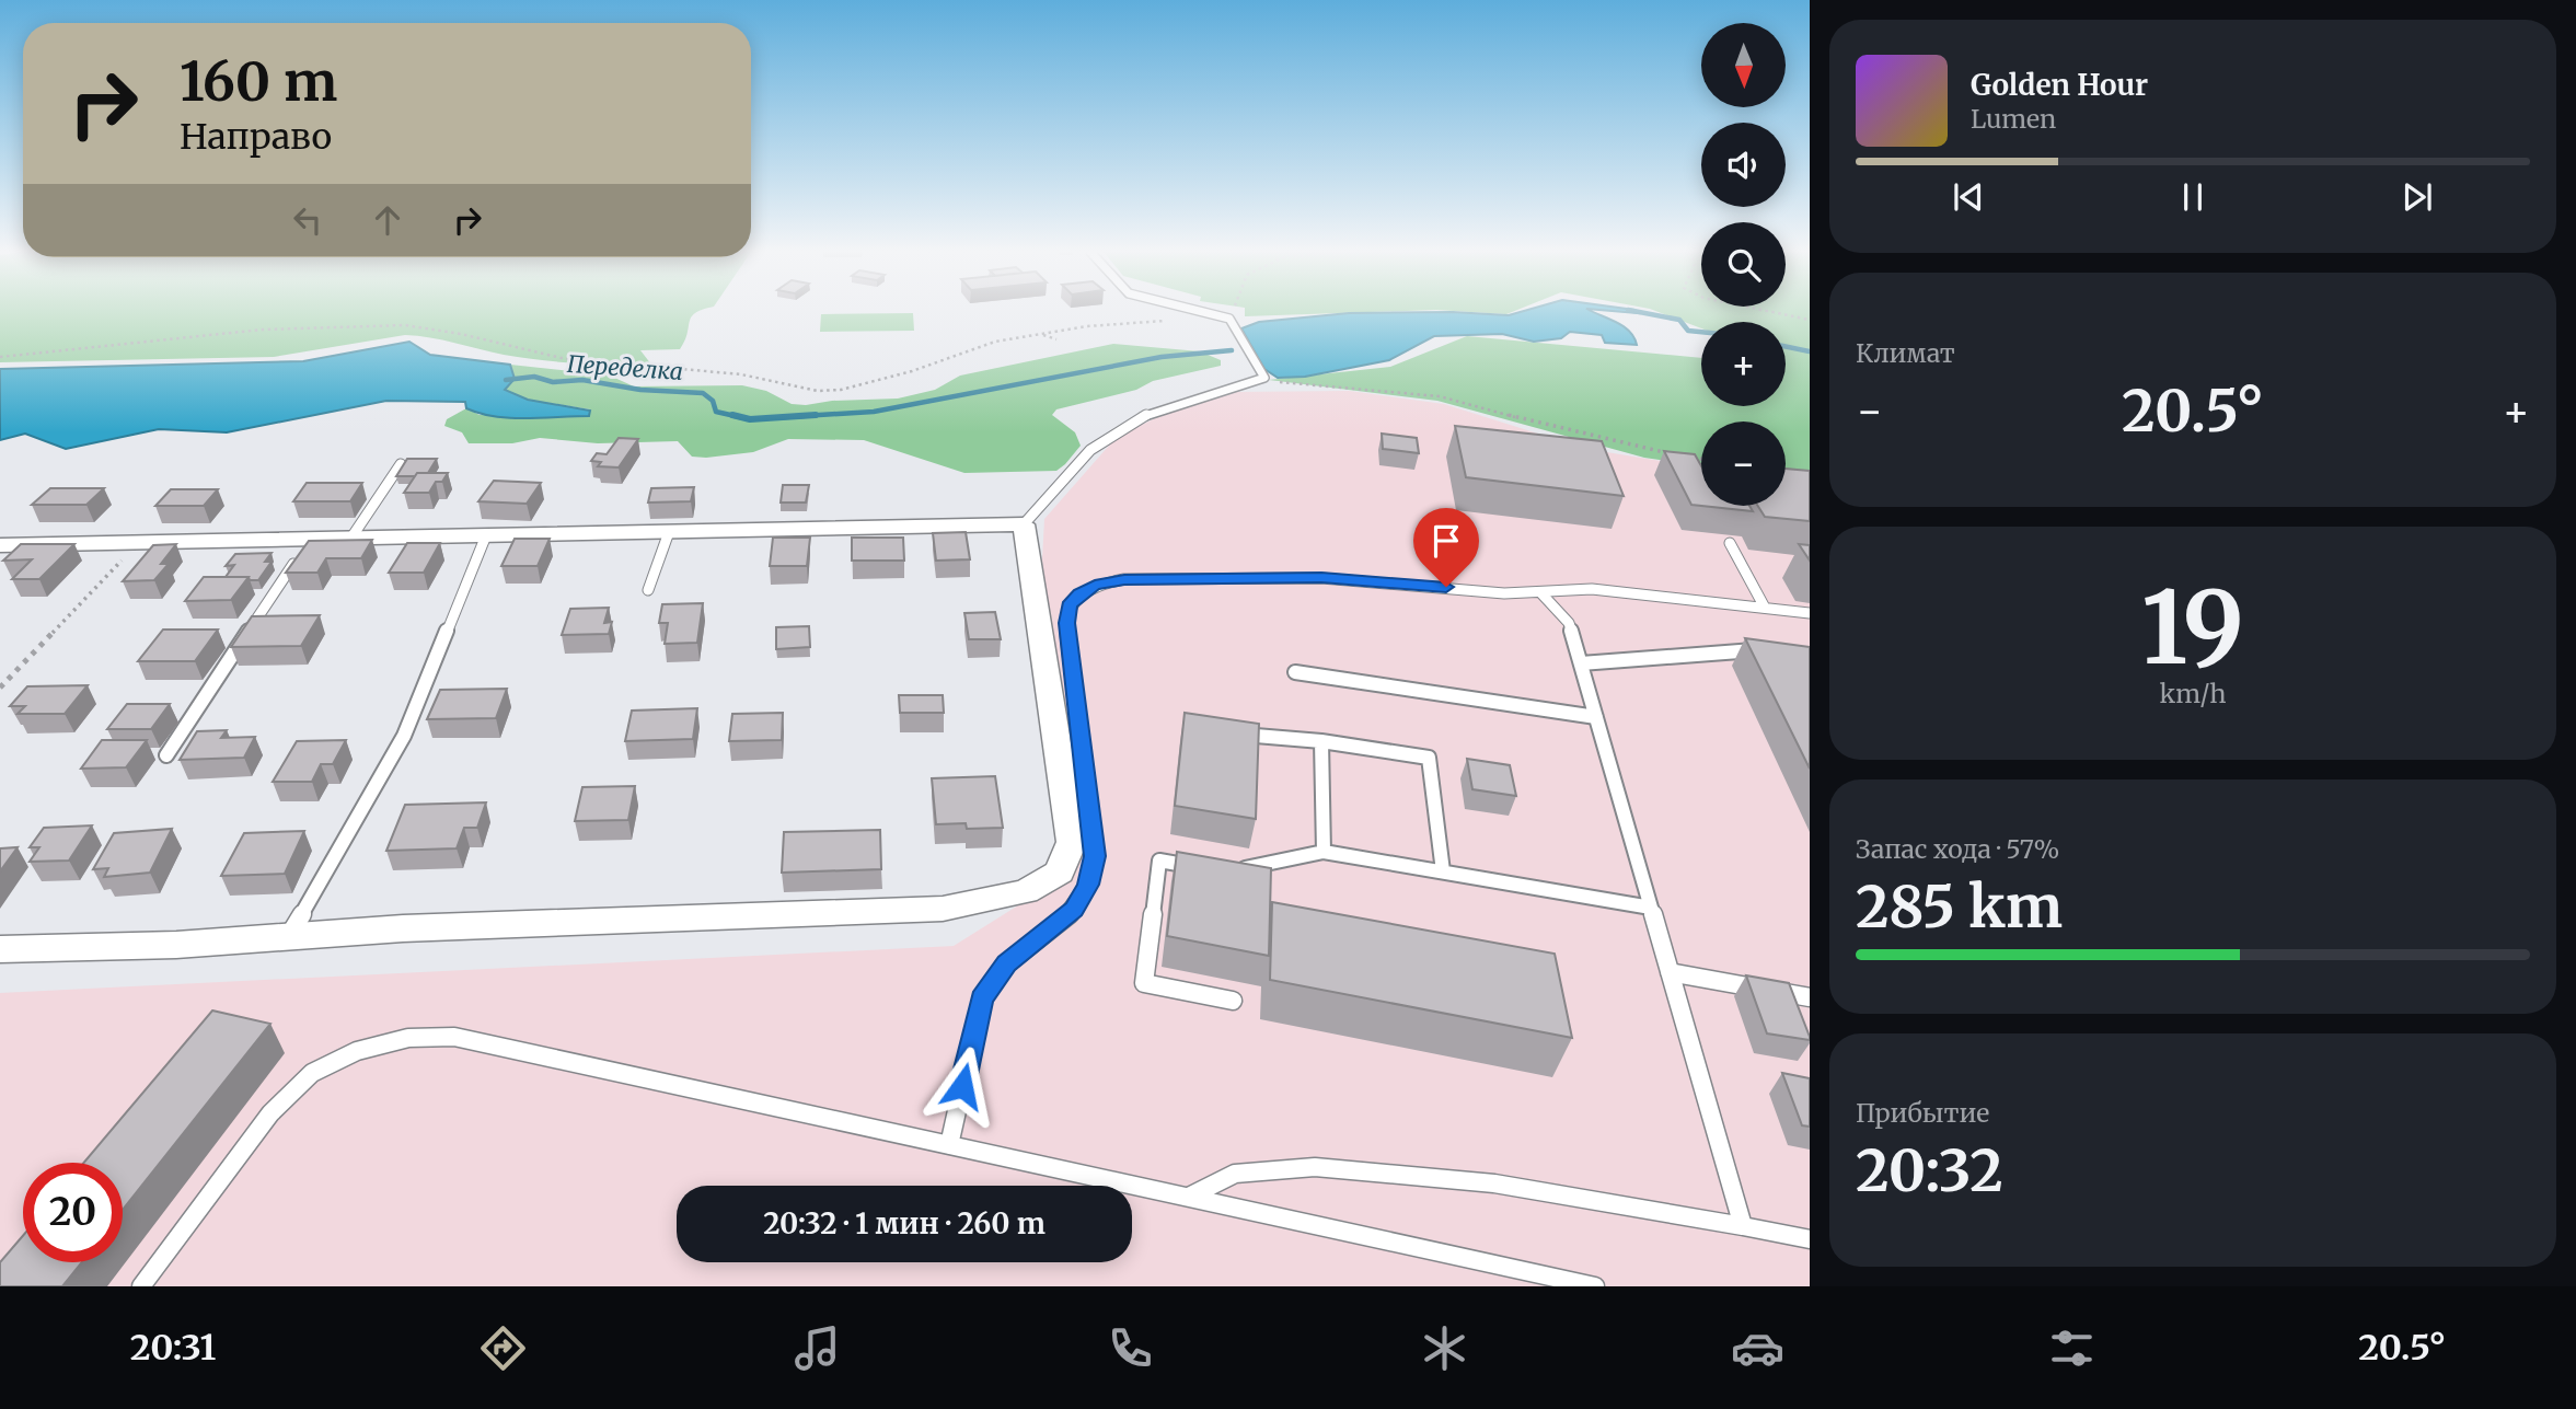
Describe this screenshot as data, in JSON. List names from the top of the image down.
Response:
{
  "water": ["Переделка"],
  "north": "bottom",
  "page": {
    "map_buttons": ["+", "−"],
    "turn": ["160 m", "Направо"],
    "song": ["Golden Hour", "Lumen"],
    "tile": [
      "Климат",
      ["19", "km/h"],
      ["Запас хода · 57%", "285 km"],
      ["Прибытие", "20:32"]
    ],
    "heat": ["−", "20.5°", "+"],
    "limit": "20",
    "trip": "20:32 · 1 мин · 260 m",
    "tabs": ["20:31", "20.5°"]
  }
}
